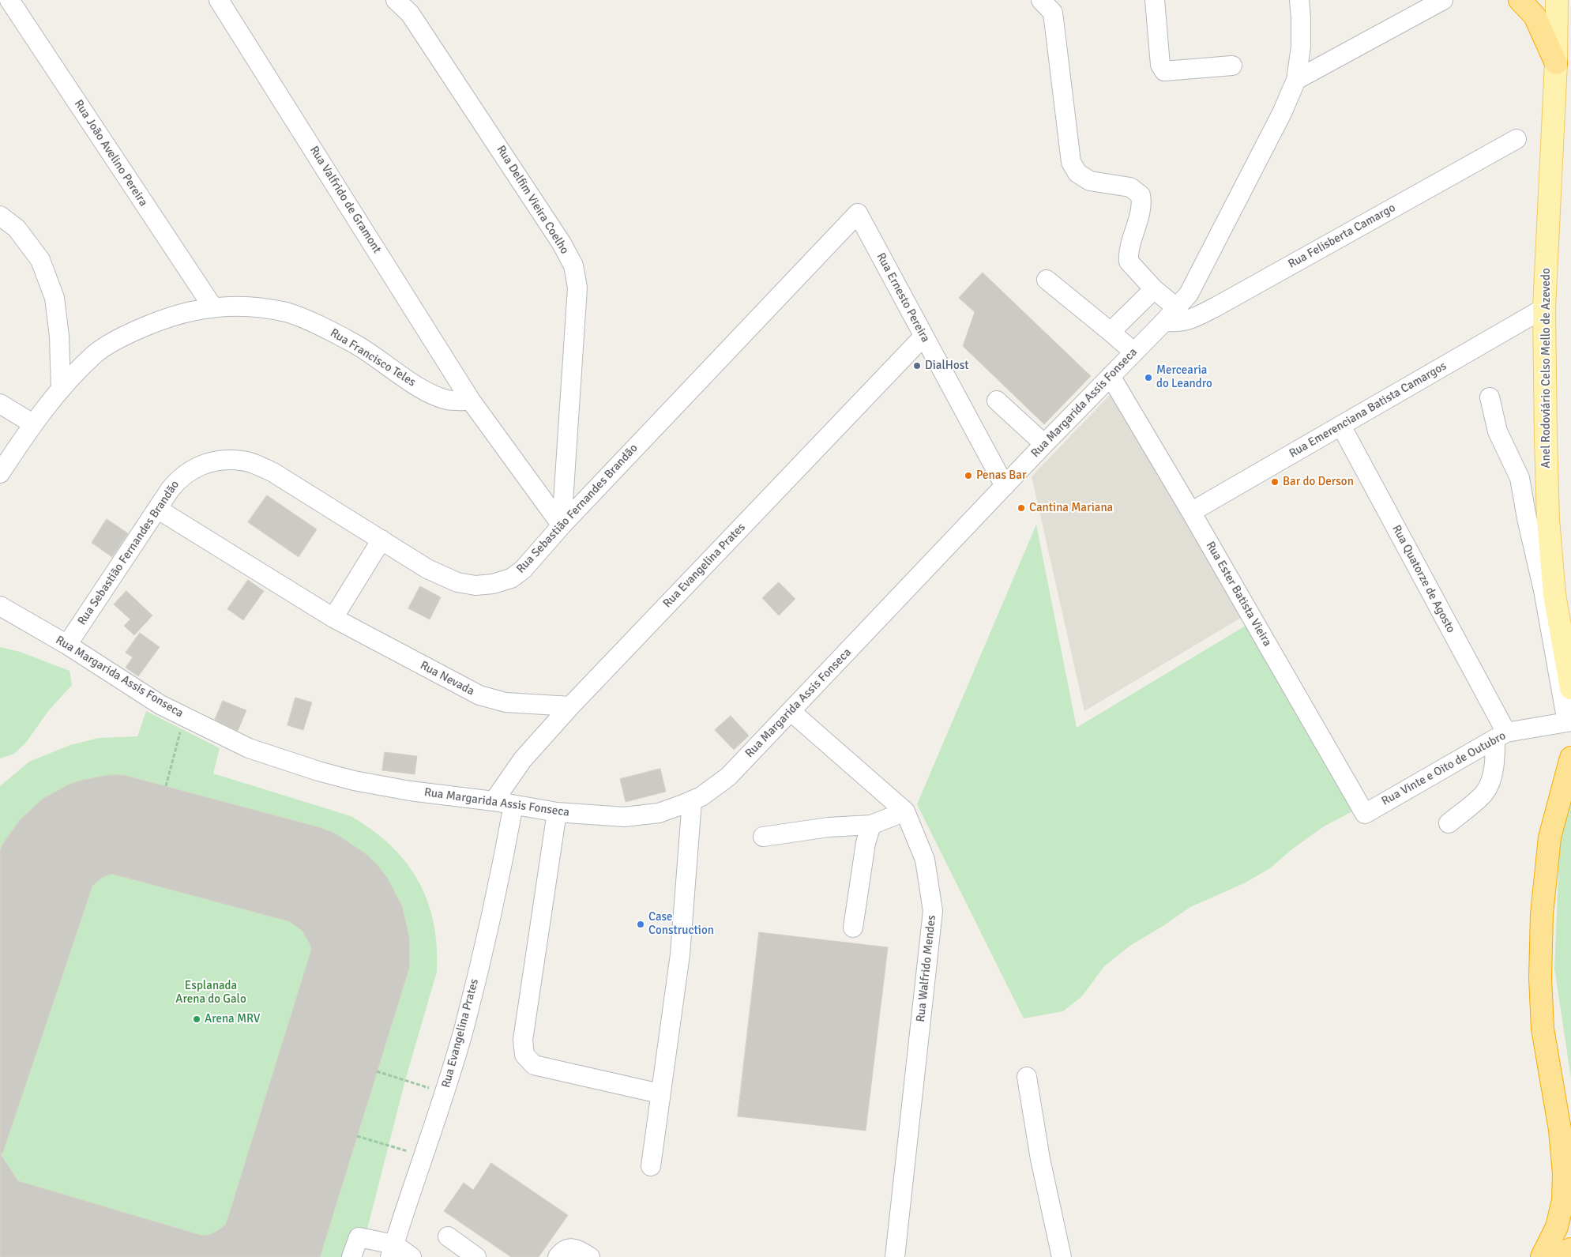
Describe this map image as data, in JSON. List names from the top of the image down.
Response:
{
  "streets": {
    "main road": ["Anel Rodoviário Celso Mello de Azevedo"],
    "street": [
      "Rua João Avelino Pereira",
      "Rua Valfrido de Gramont",
      "Rua Delfim Vieira Coelho",
      "Rua Felisberta Camargo",
      "Rua Ernesto Pereira",
      "Rua Francisco Teles",
      "Rua Margarida Assis Fonseca",
      "Rua Emerenciana Batista Camargos",
      "Rua Sebastião Fernandes Brandão",
      "Rua Evangelina Prates",
      "Rua Quatorze de Agosto",
      "Rua Ester Batista Vieira",
      "Rua Nevada",
      "Rua Vinte e Oito de Outubro",
      "Rua Walfrido Mendes"
    ]
  },
  "crossings": [
    ["Rua João Avelino Pereira", "Rua Francisco Teles"],
    ["Rua Valfrido de Gramont", "Rua Francisco Teles"],
    ["Rua Delfim Vieira Coelho", "Rua Sebastião Fernandes Brandão"],
    ["Rua Felisberta Camargo", "Rua Margarida Assis Fonseca"],
    ["Rua Ernesto Pereira", "Rua Margarida Assis Fonseca"],
    ["Rua Ernesto Pereira", "Rua Sebastião Fernandes Brandão"],
    ["Rua Ernesto Pereira", "Rua Evangelina Prates"],
    ["Anel Rodoviário Celso Mello de Azevedo", "Rua Emerenciana Batista Camargos"],
    ["Rua Margarida Assis Fonseca", "Rua Sebastião Fernandes Brandão"],
    ["Rua Margarida Assis Fonseca", "Rua Evangelina Prates"],
    ["Rua Margarida Assis Fonseca", "Rua Ester Batista Vieira"],
    ["Rua Margarida Assis Fonseca", "Rua Walfrido Mendes"],
    ["Rua Emerenciana Batista Camargos", "Rua Quatorze de Agosto"],
    ["Rua Emerenciana Batista Camargos", "Rua Ester Batista Vieira"],
    ["Rua Sebastião Fernandes Brandão", "Rua Nevada"],
    ["Rua Evangelina Prates", "Rua Nevada"],
    ["Rua Quatorze de Agosto", "Rua Vinte e Oito de Outubro"],
    ["Rua Ester Batista Vieira", "Rua Vinte e Oito de Outubro"]
  ],
  "parks": ["Esplanada Arena do Galo"],
  "places": [
    "DialHost",
    "Mercearia do Leandro",
    "Penas Bar",
    "Bar do Derson",
    "Cantina Mariana",
    "Case Construction",
    "Arena MRV"
  ]
}
